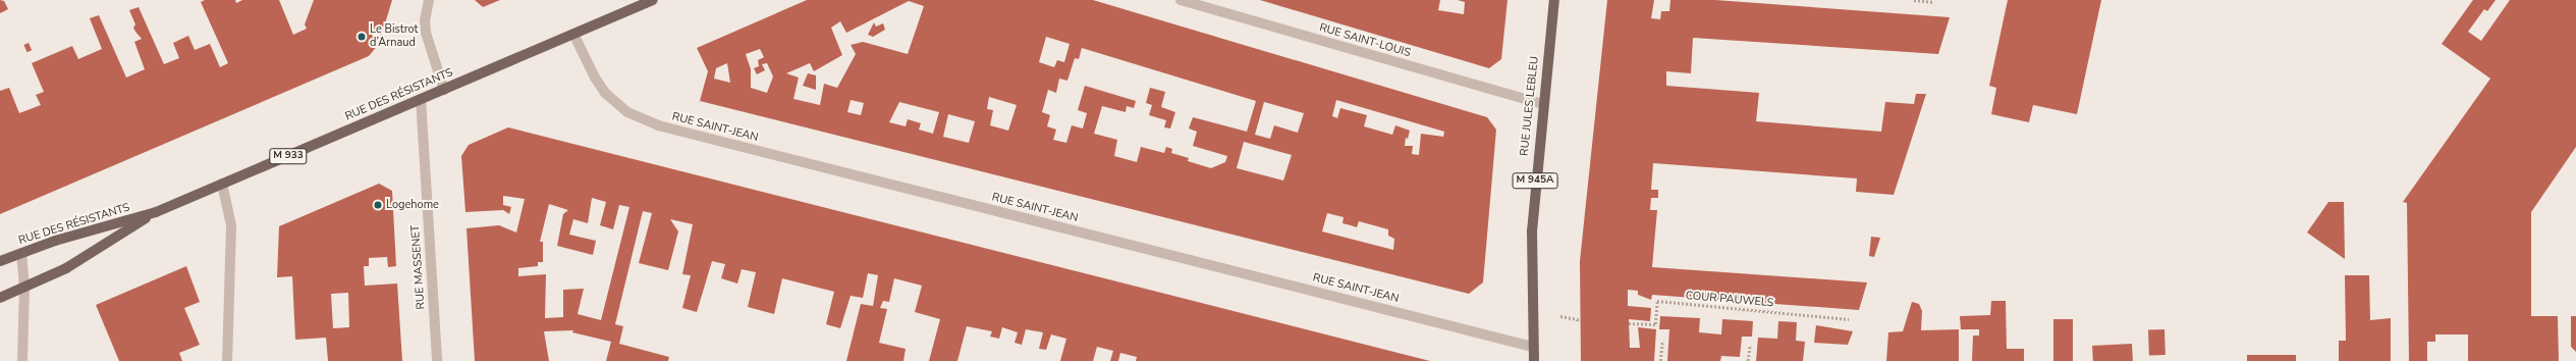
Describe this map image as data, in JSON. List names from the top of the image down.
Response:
{
  "streets": {
    "main road": [
      "RUE DES RÉSISTANTS",
      "RUE JULES LEBLEU",
      "M 933",
      "M 945A"
    ],
    "street": ["RUE SAINT-LOUIS", "RUE SAINT-JEAN", "RUE MASSENET"],
    "path": ["COUR PAUWELS"]
  },
  "crossings": [
    ["RUE SAINT-LOUIS", "RUE JULES LEBLEU"],
    ["RUE DES RÉSISTANTS", "RUE SAINT-JEAN"],
    ["RUE DES RÉSISTANTS", "RUE MASSENET"],
    ["RUE JULES LEBLEU", "RUE SAINT-JEAN"]
  ],
  "places": ["Le Bistrot d’Arnaud", "Logehome"]
}
